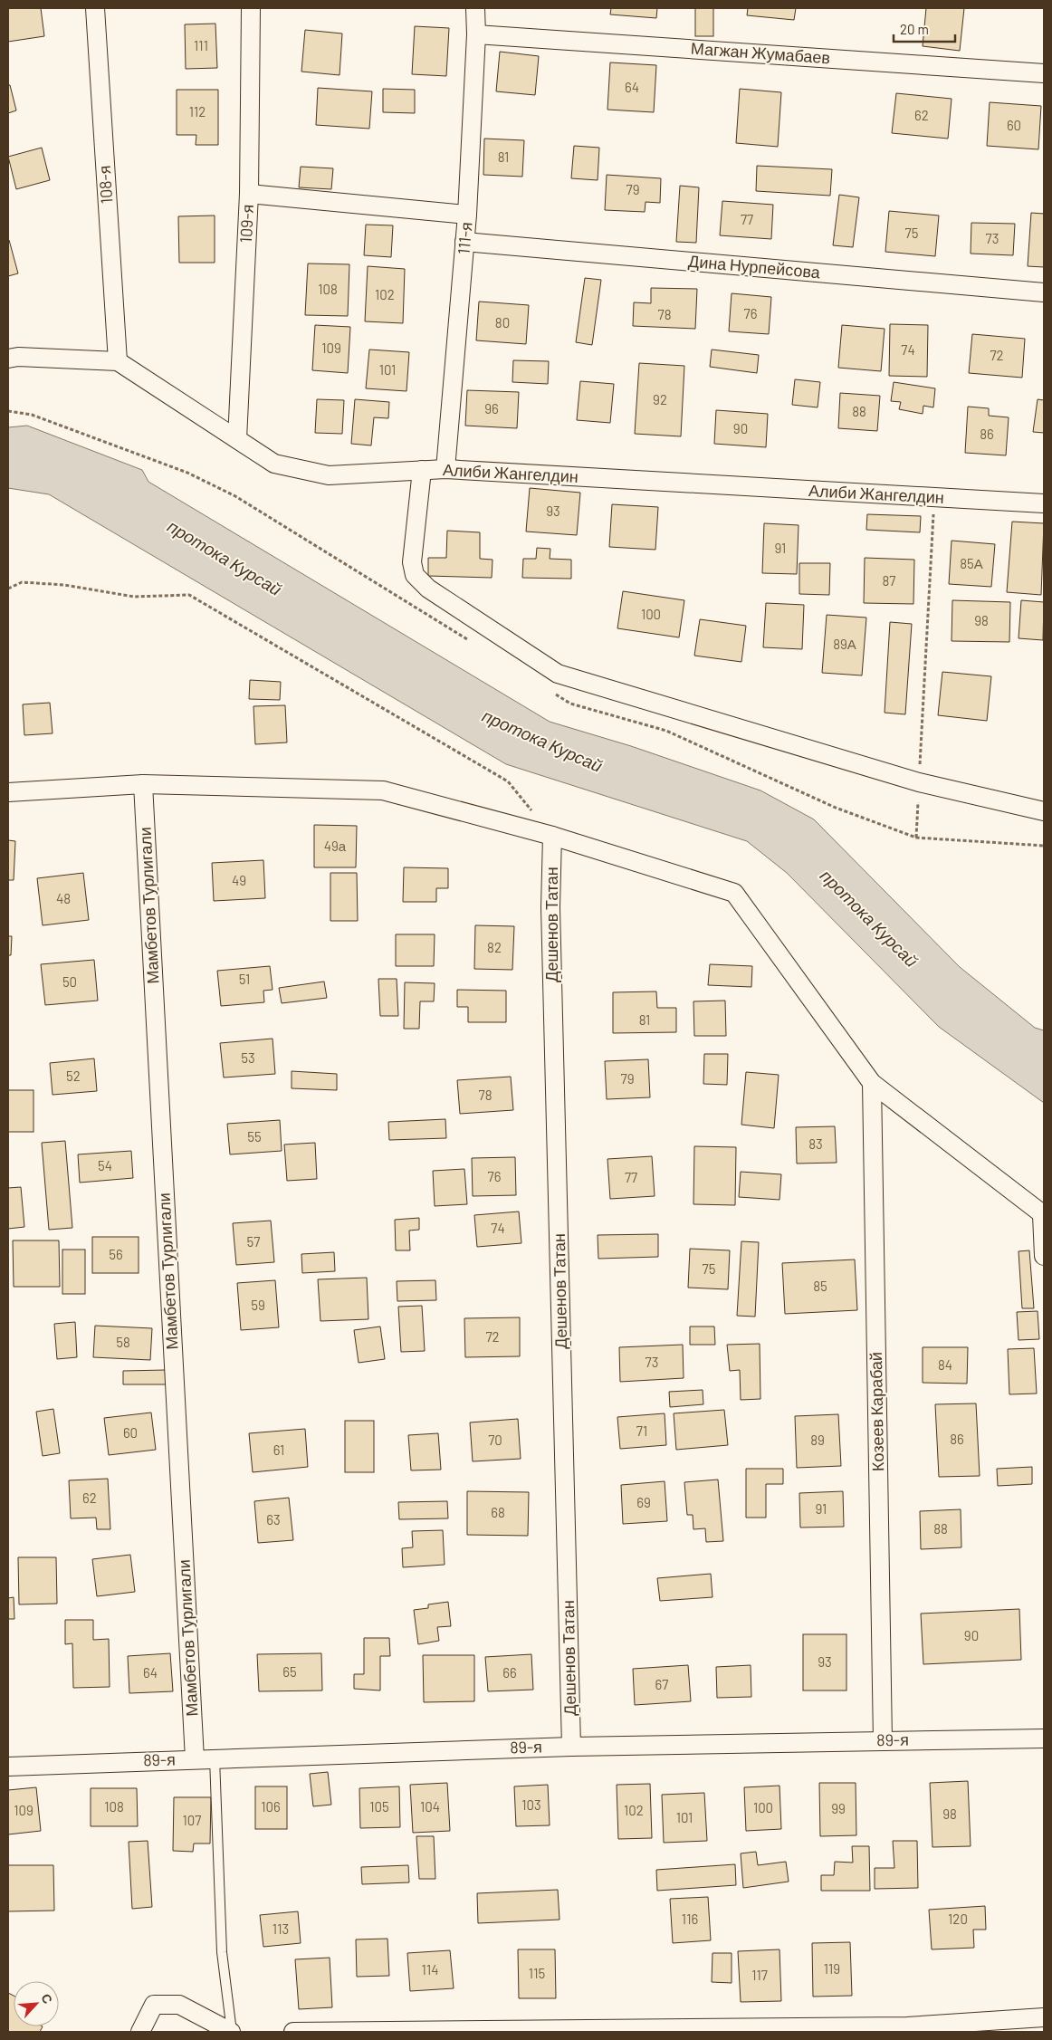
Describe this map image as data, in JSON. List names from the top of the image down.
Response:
{
  "streets": {
    "street": [
      "Магжан Жумабаев",
      "108-я",
      "109-я",
      "111-я",
      "Дина Нурпейсова",
      "Алиби Жангелдин",
      "Мамбетов Турлигали",
      "Дешенов Татан",
      "Козеев Карабай",
      "89-я"
    ]
  },
  "crossings": [
    ["Магжан Жумабаев", "111-я"],
    ["108-я", "Алиби Жангелдин"],
    ["109-я", "Алиби Жангелдин"],
    ["111-я", "Дина Нурпейсова"],
    ["111-я", "Алиби Жангелдин"],
    ["Мамбетов Турлигали", "89-я"],
    ["Дешенов Татан", "89-я"],
    ["Козеев Карабай", "89-я"]
  ],
  "water": ["протока Курсай"],
  "house_numbers": [
    "111",
    "64",
    "112",
    "62",
    "60",
    "81",
    "79",
    "77",
    "75",
    "73",
    "108",
    "102",
    "76",
    "78",
    "80",
    "109",
    "74",
    "72",
    "101",
    "92",
    "96",
    "88",
    "90",
    "86",
    "93",
    "91",
    "85А",
    "87",
    "100",
    "98",
    "89А",
    "49а",
    "49",
    "48",
    "82",
    "51",
    "50",
    "81",
    "53",
    "52",
    "79",
    "78",
    "55",
    "83",
    "54",
    "76",
    "77",
    "74",
    "57",
    "56",
    "75",
    "85",
    "59",
    "72",
    "58",
    "73",
    "84",
    "71",
    "60",
    "86",
    "70",
    "89",
    "61",
    "62",
    "69",
    "91",
    "68",
    "63",
    "88",
    "90",
    "93",
    "65",
    "64",
    "66",
    "67",
    "103",
    "108",
    "106",
    "105",
    "104",
    "100",
    "99",
    "109",
    "102",
    "98",
    "101",
    "107",
    "116",
    "120",
    "113",
    "119",
    "114",
    "115",
    "117"
  ],
  "scale_bar": "20 m",
  "north": "top right"
}
